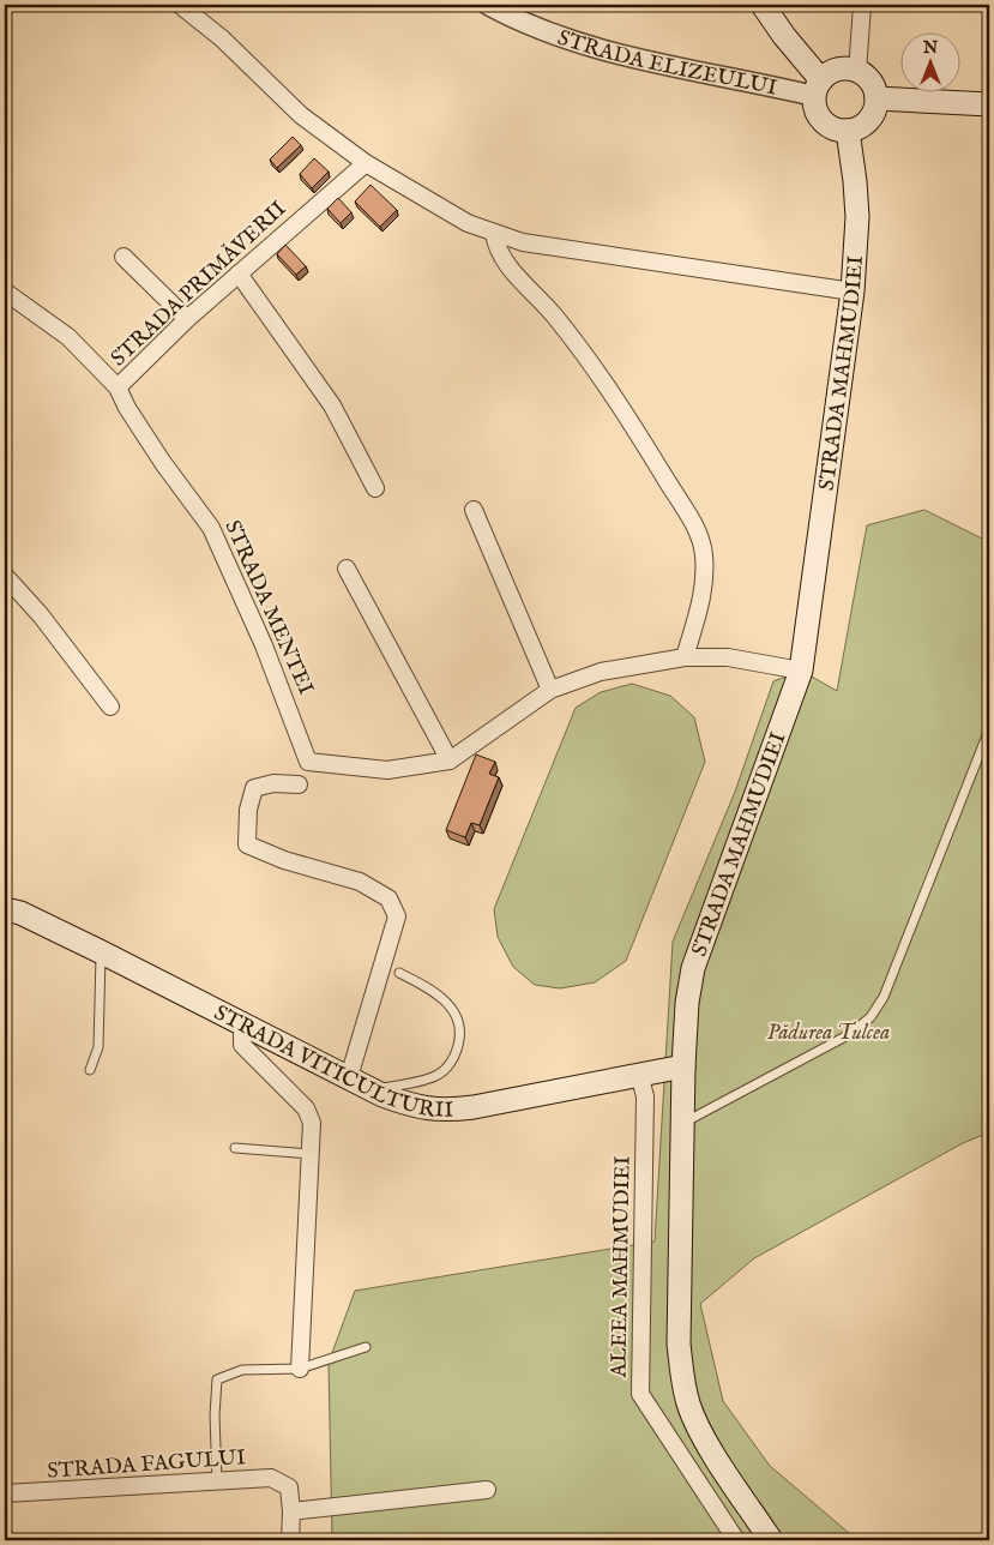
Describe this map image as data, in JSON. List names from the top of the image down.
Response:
{
  "streets": {
    "main road": ["STRADA MAHMUDIEI", "STRADA VITICULTURII"],
    "street": [
      "STRADA ELIZEULUI",
      "STRADA PRIMĂVERII",
      "STRADA MENTEI",
      "ALEEA MAHMUDIEI",
      "STRADA FAGULUI"
    ]
  },
  "crossings": [
    ["STRADA ELIZEULUI", "STRADA MAHMUDIEI"],
    ["STRADA PRIMĂVERII", "STRADA MENTEI"],
    ["STRADA MAHMUDIEI", "STRADA VITICULTURII"],
    ["STRADA VITICULTURII", "ALEEA MAHMUDIEI"]
  ],
  "parks": ["Pădurea Tulcea"],
  "north": "top"
}
